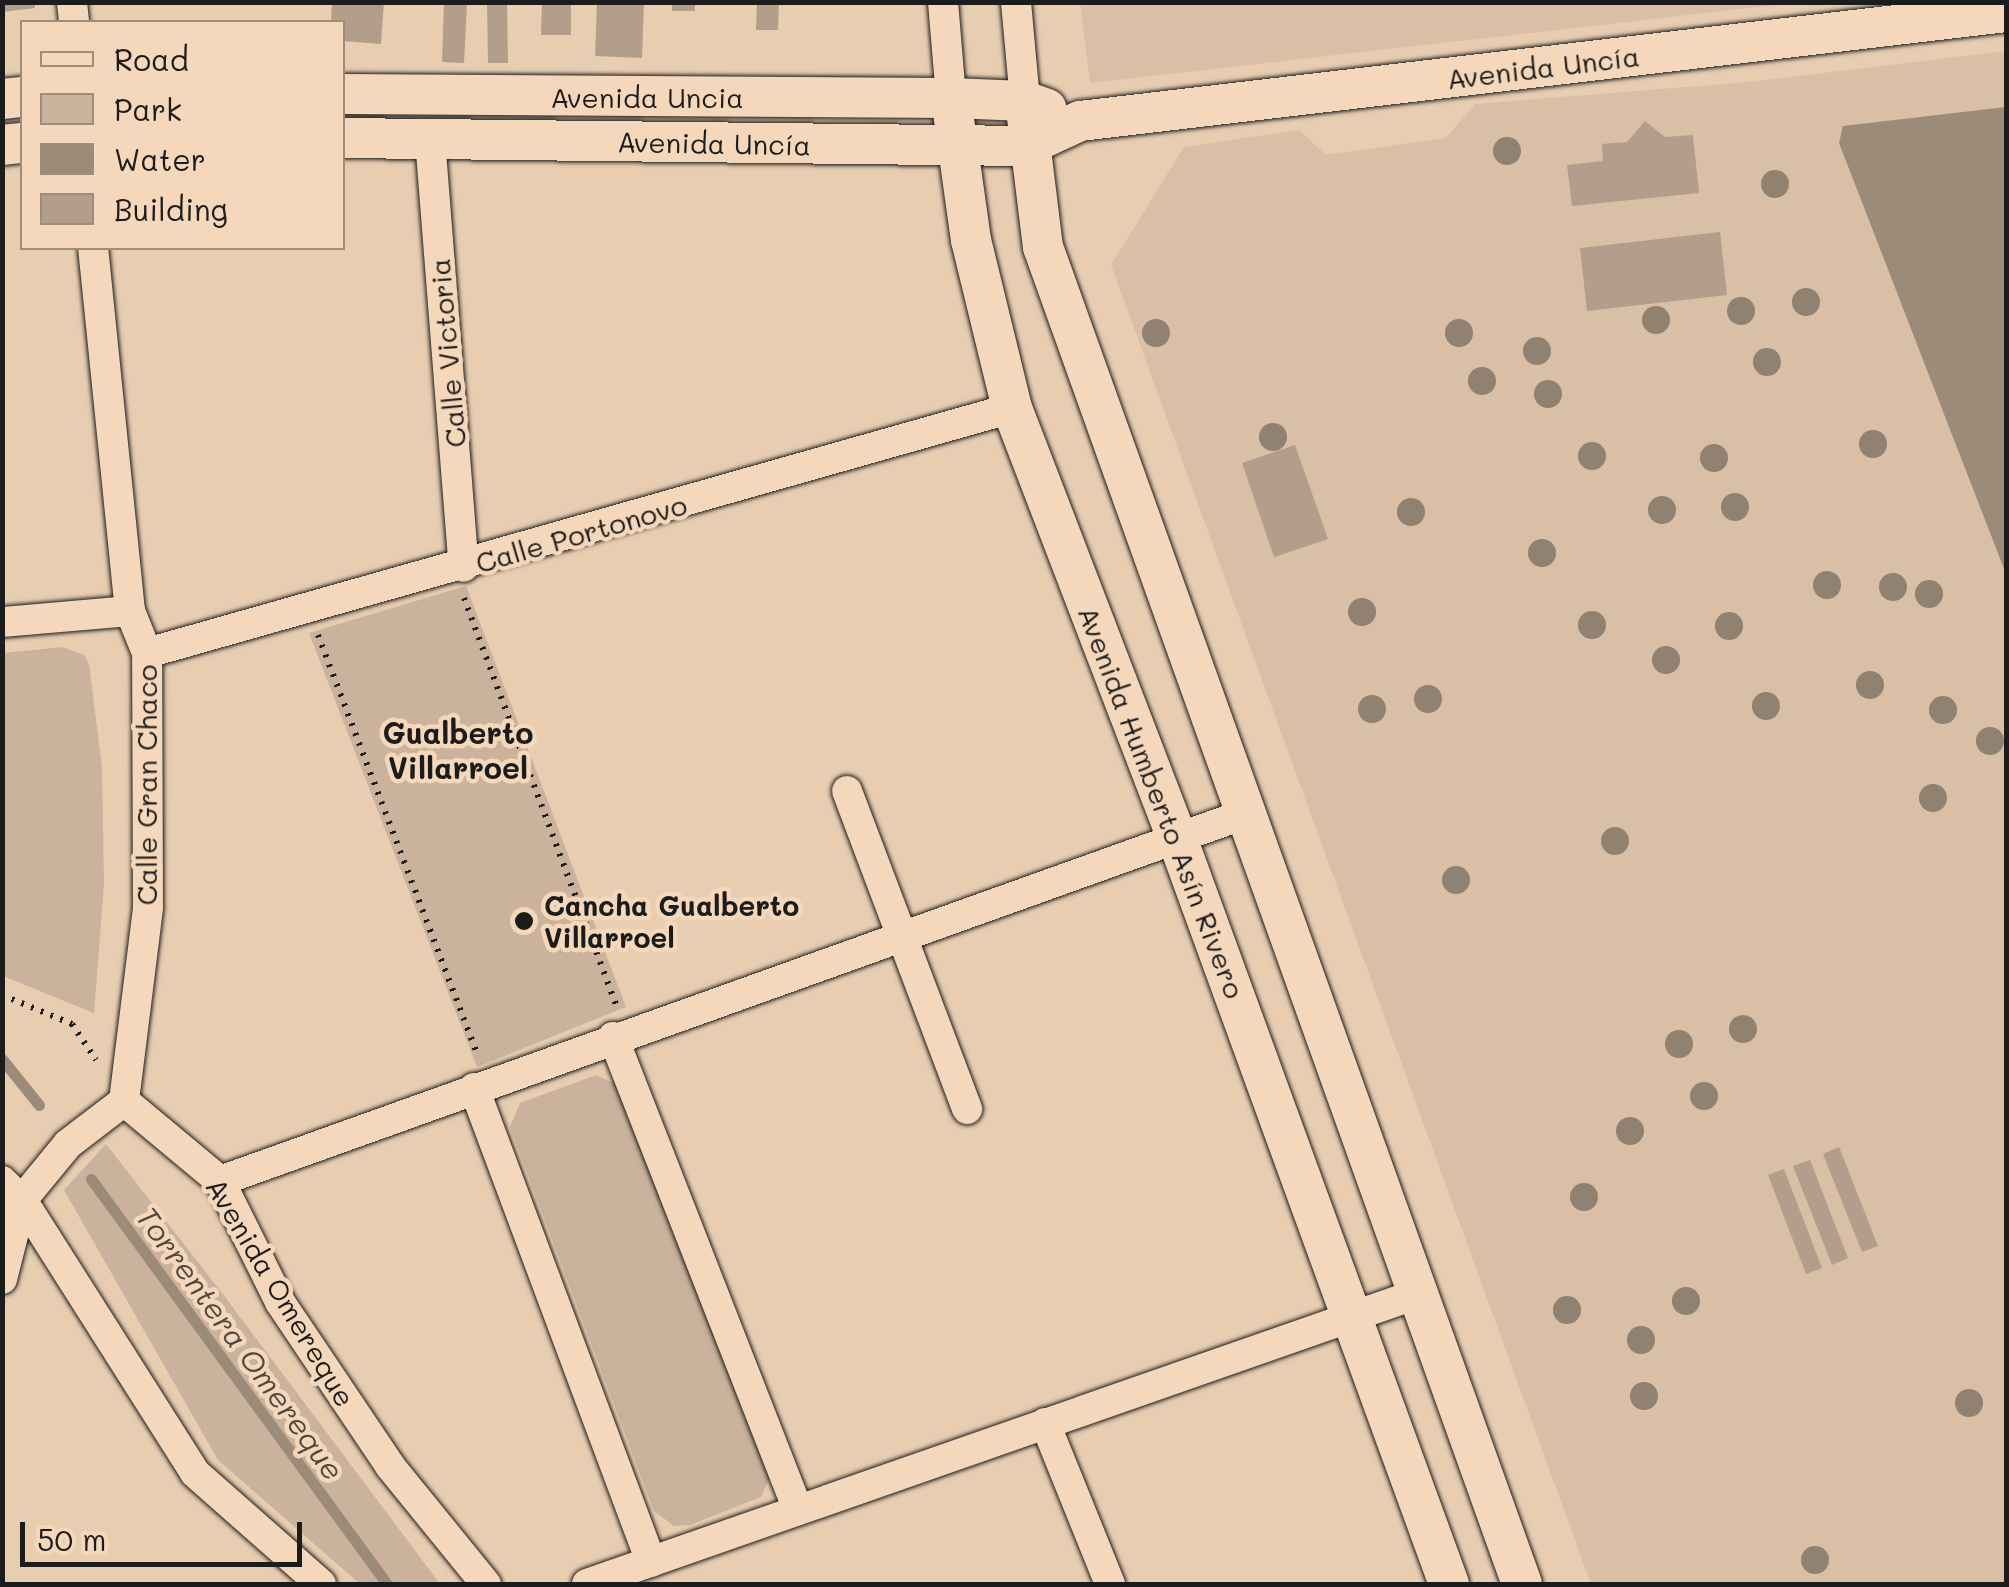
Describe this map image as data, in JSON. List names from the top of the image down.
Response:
{
  "streets": {
    "street": [
      "Avenida Uncía",
      "Avenida Uncia",
      "Calle Victoria",
      "Calle Portonovo",
      "Calle Gran Chaco",
      "Avenida Humberto Asín Rivero",
      "Avenida Omereque"
    ]
  },
  "crossings": [
    ["Avenida Uncía", "Avenida Uncia"],
    ["Avenida Uncía", "Calle Victoria"],
    ["Avenida Uncía", "Avenida Humberto Asín Rivero"],
    ["Avenida Uncia", "Avenida Humberto Asín Rivero"],
    ["Calle Victoria", "Calle Portonovo"],
    ["Calle Portonovo", "Calle Gran Chaco"],
    ["Calle Portonovo", "Avenida Humberto Asín Rivero"],
    ["Calle Gran Chaco", "Avenida Omereque"]
  ],
  "districts": ["Gualberto Villarroel"],
  "water": ["Torrentera Omereque"],
  "places": ["Cancha Gualberto Villarroel"],
  "legend": [
    "Road",
    "Park",
    "Water",
    "Building"
  ],
  "scale_bar": "50 m"
}
